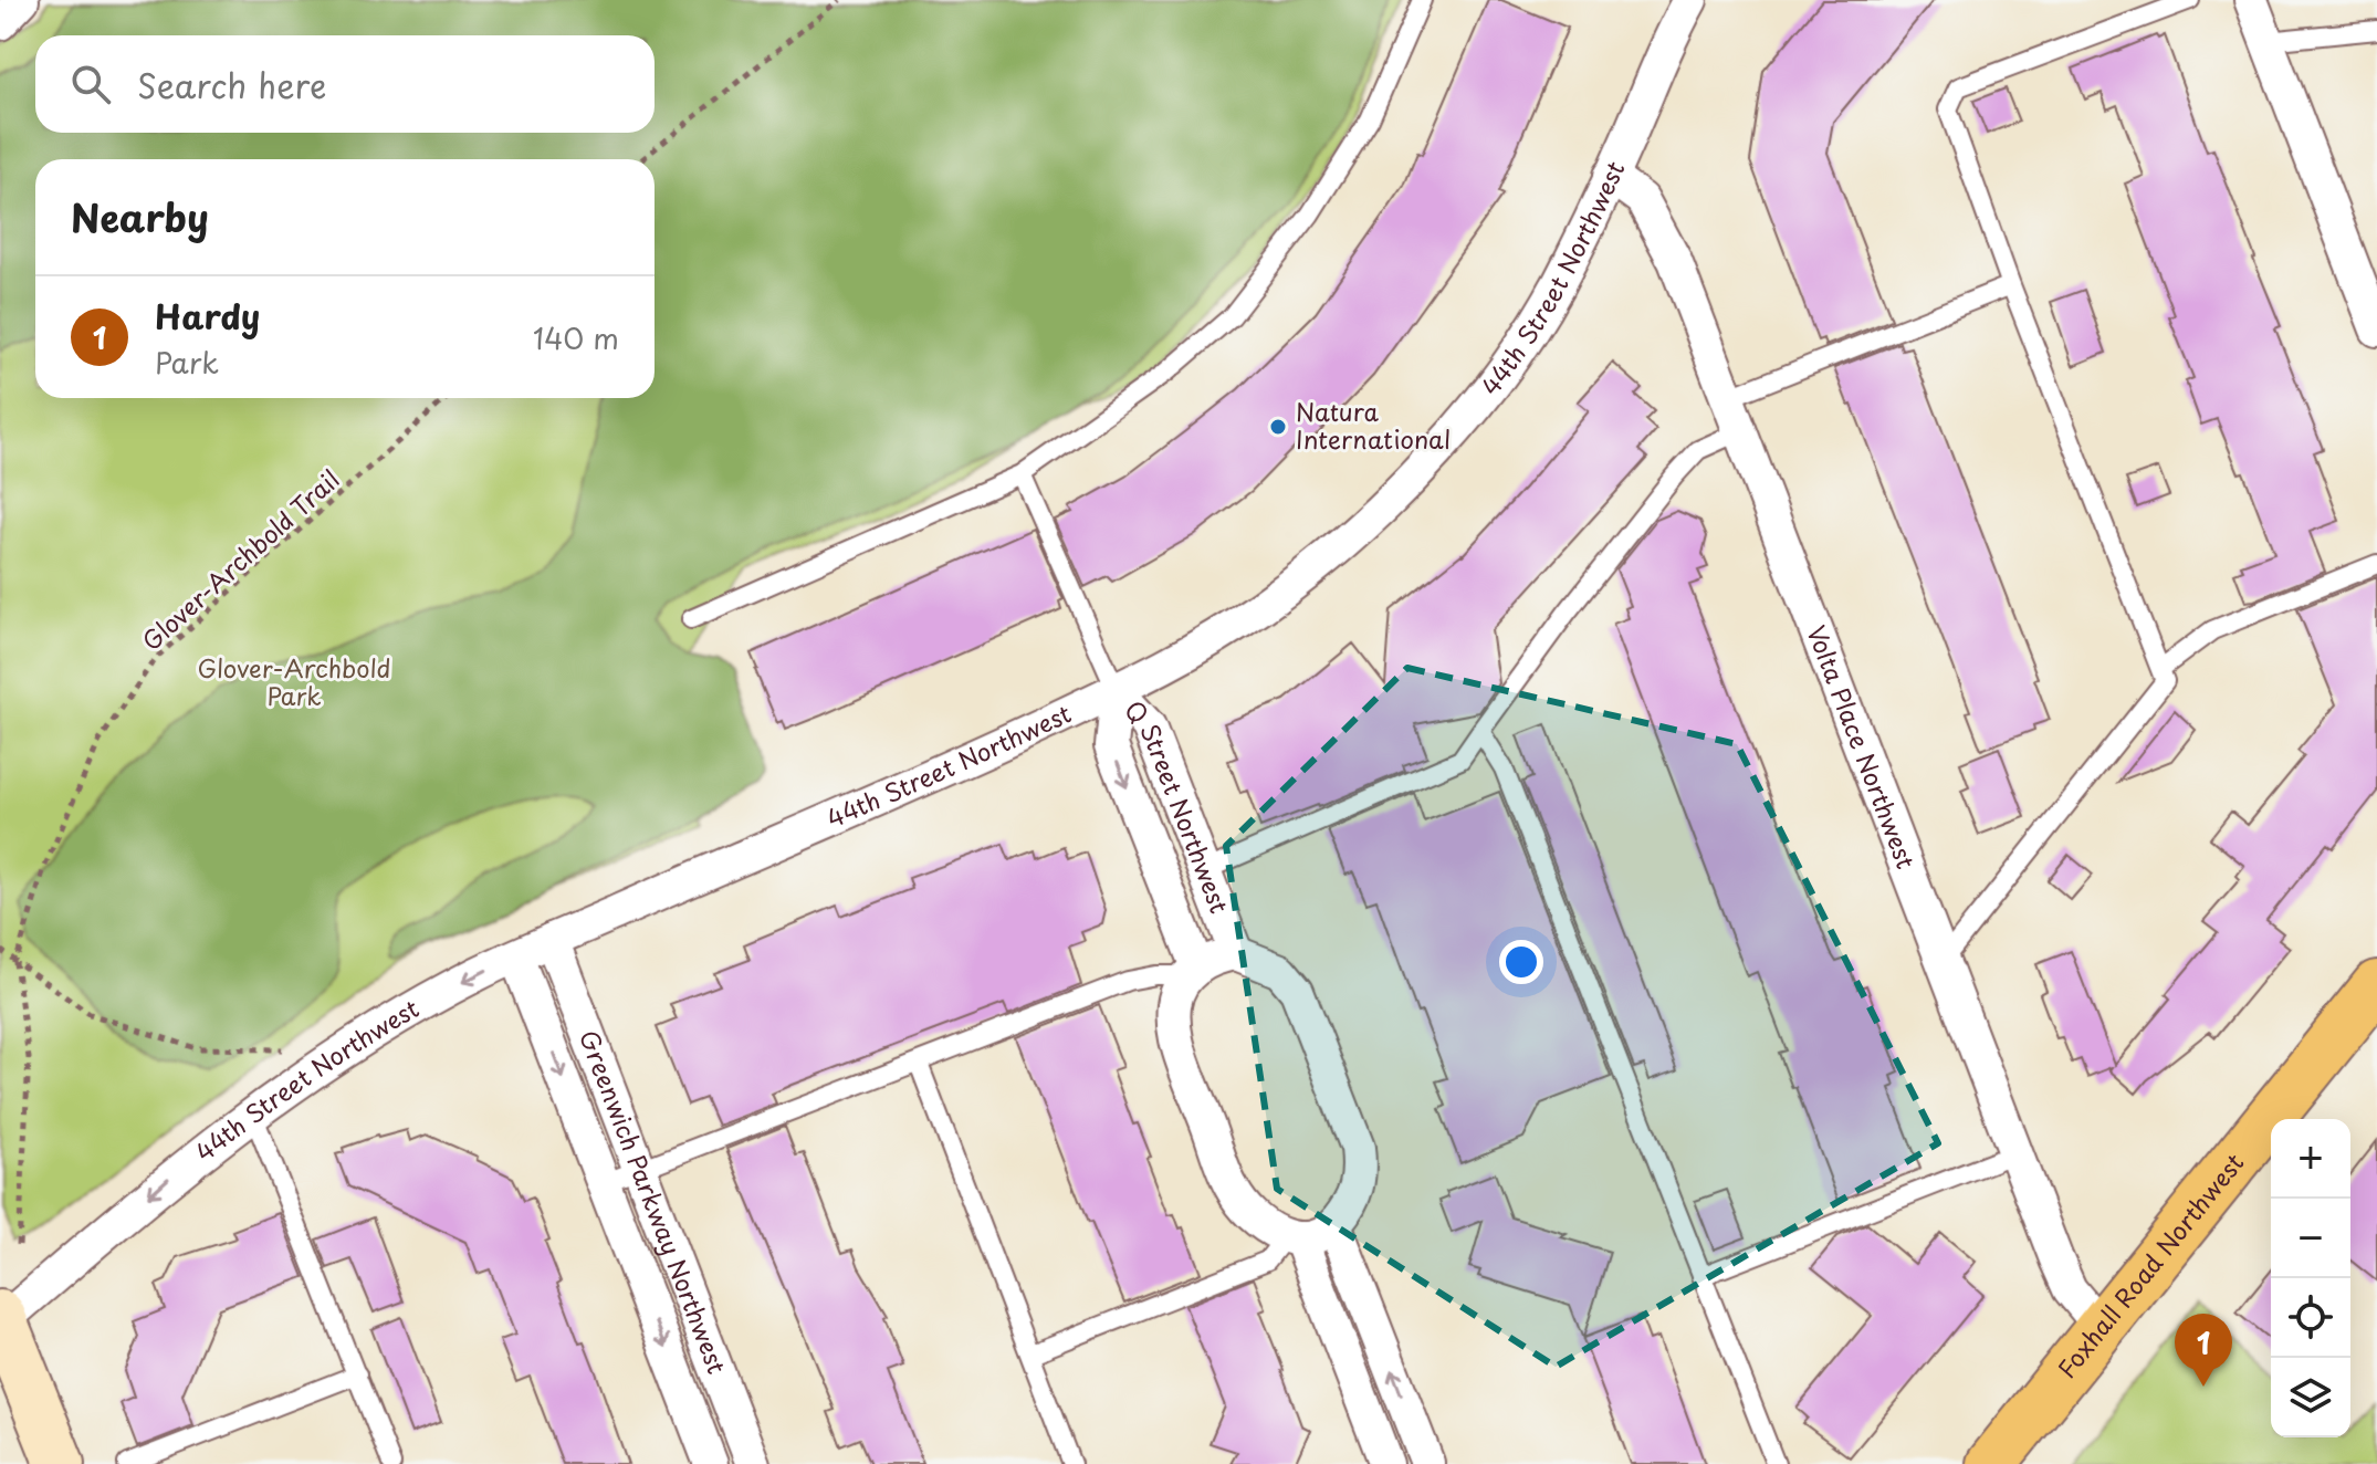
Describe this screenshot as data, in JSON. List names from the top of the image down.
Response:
{
  "streets": {
    "main road": ["Foxhall Road Northwest"],
    "street": [
      "44th Street Northwest",
      "Volta Place Northwest",
      "Q Street Northwest",
      "Greenwich Parkway Northwest"
    ],
    "path": ["Glover-Archbold Trail"]
  },
  "crossings": [
    ["44th Street Northwest", "Volta Place Northwest"],
    ["44th Street Northwest", "Q Street Northwest"],
    ["44th Street Northwest", "Greenwich Parkway Northwest"],
    ["Volta Place Northwest", "Foxhall Road Northwest"]
  ],
  "parks": ["Glover-Archbold Park"],
  "places": ["Natura International"],
  "page": {
    "search": "Search here",
    "heading": "Nearby",
    "list": [
      {
        "mark": "1",
        "name": "Hardy",
        "note": "Park",
        "value": "140 m"
      }
    ],
    "map_buttons": ["+", "−"],
    "pins": "1"
  }
}
